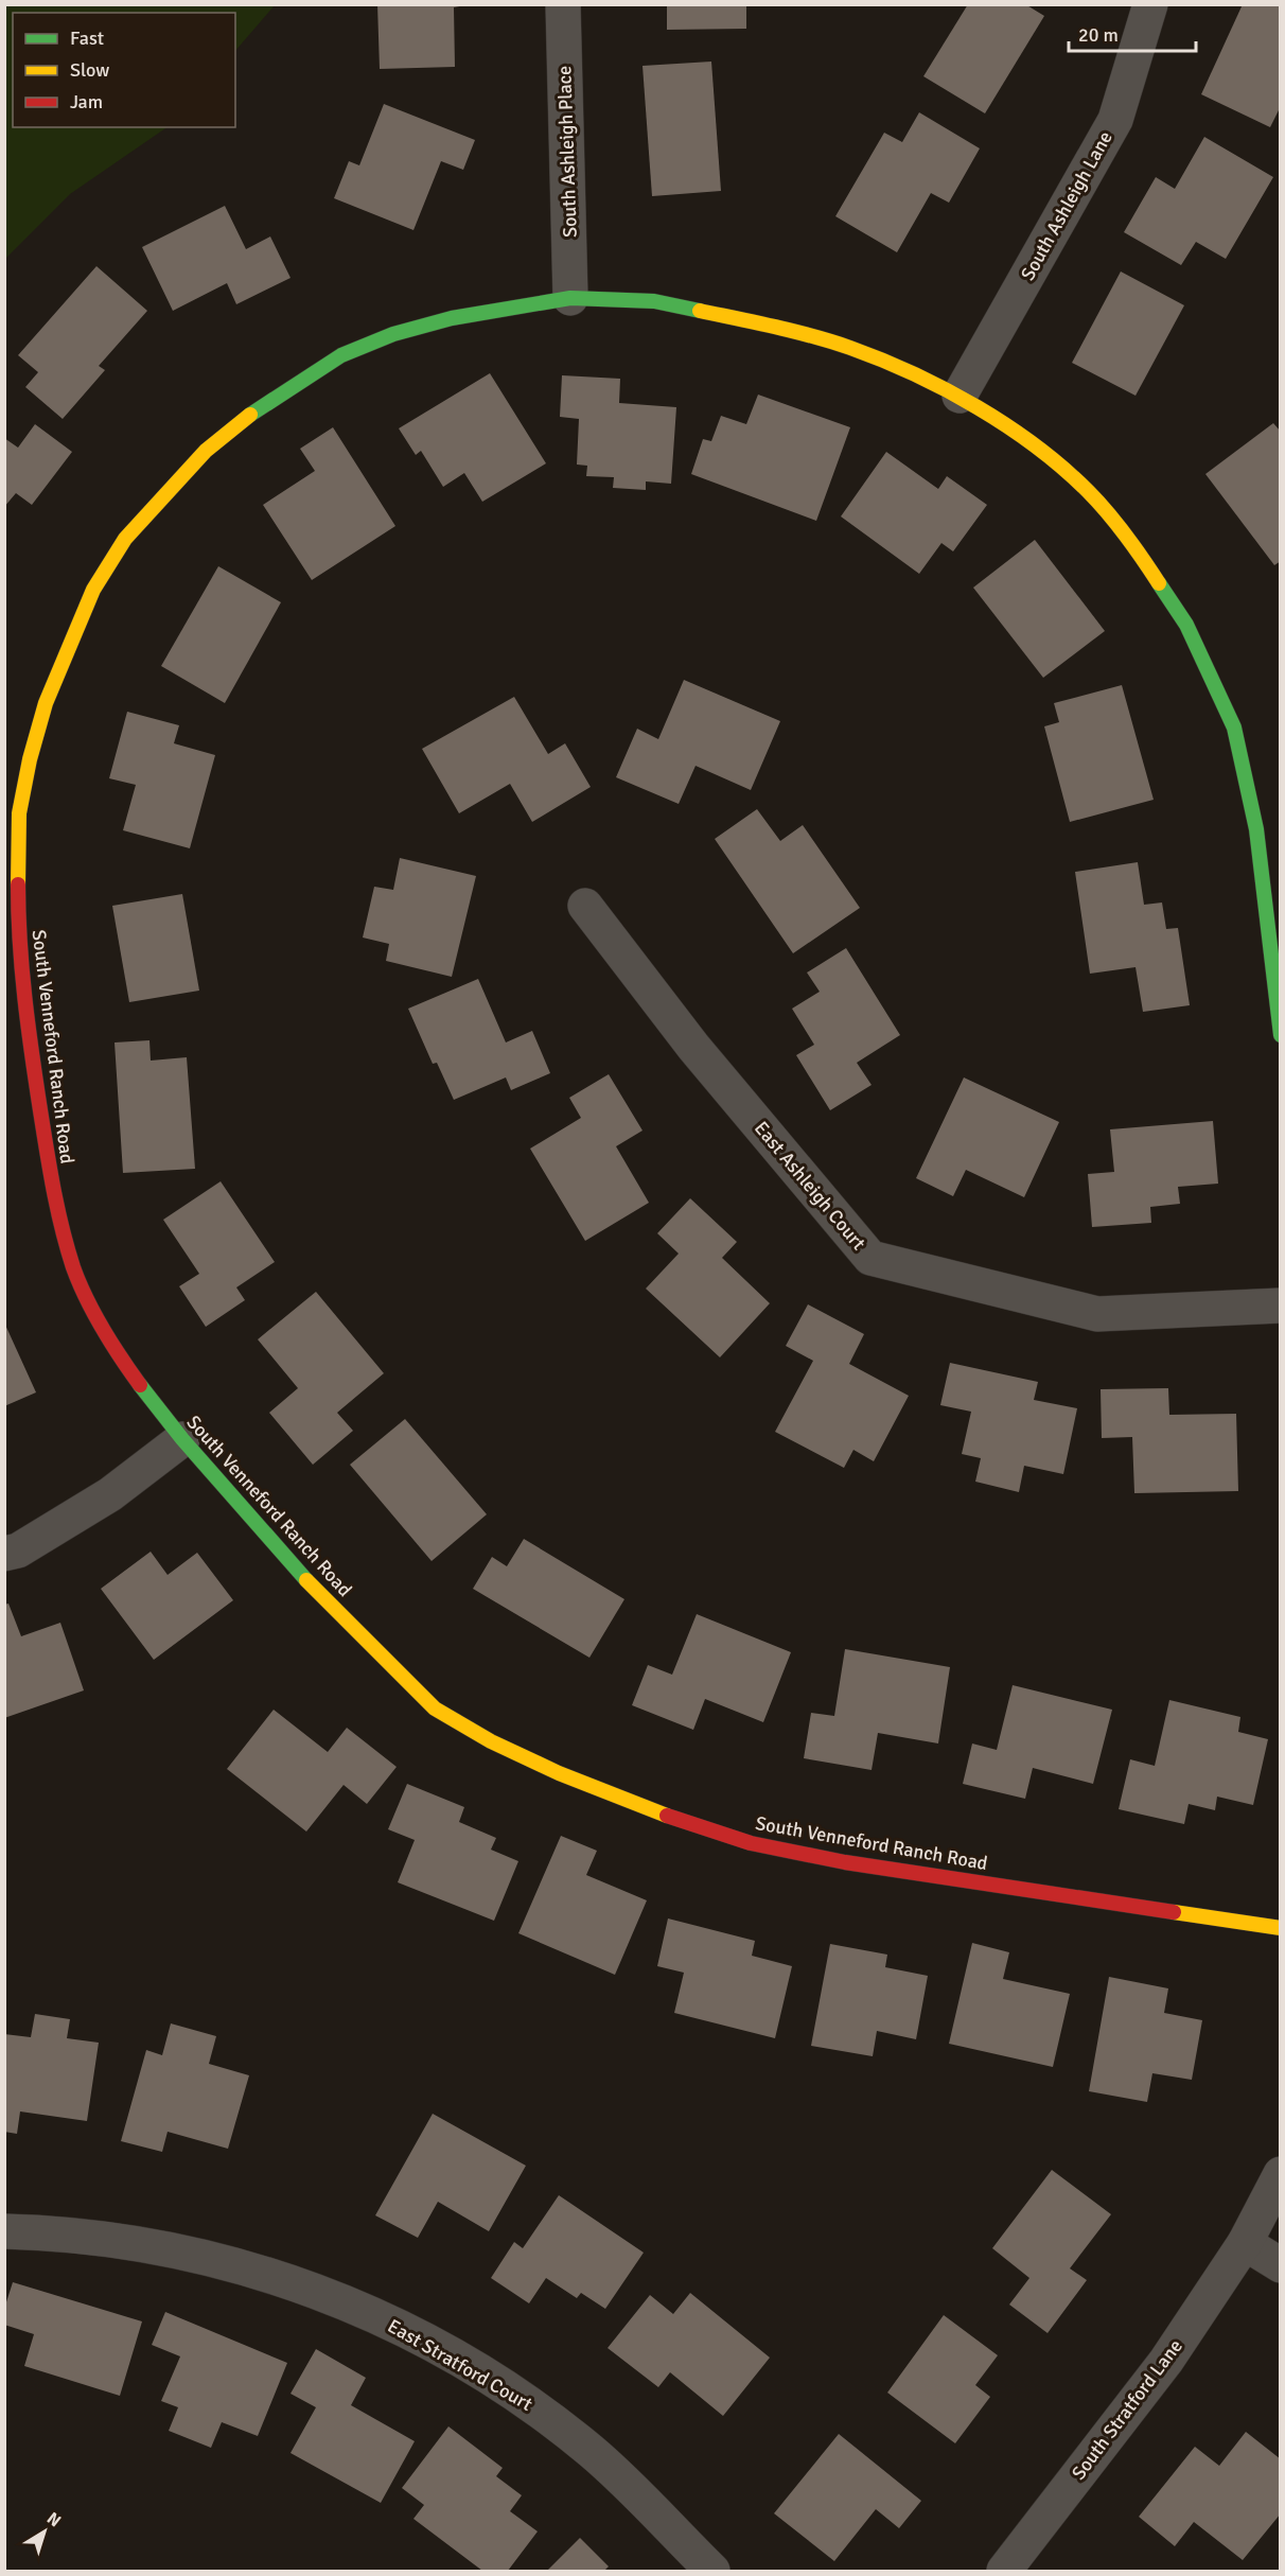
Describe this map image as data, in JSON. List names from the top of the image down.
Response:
{
  "streets": {
    "street": [
      "South Ashleigh Place",
      "South Ashleigh Lane",
      "South Venneford Ranch Road",
      "East Ashleigh Court",
      "East Stratford Court",
      "South Stratford Lane"
    ]
  },
  "crossings": [
    ["South Ashleigh Place", "South Venneford Ranch Road"],
    ["South Ashleigh Lane", "South Venneford Ranch Road"]
  ],
  "legend": ["Fast", "Slow", "Jam"],
  "scale_bar": "20 m",
  "north": "top right"
}
